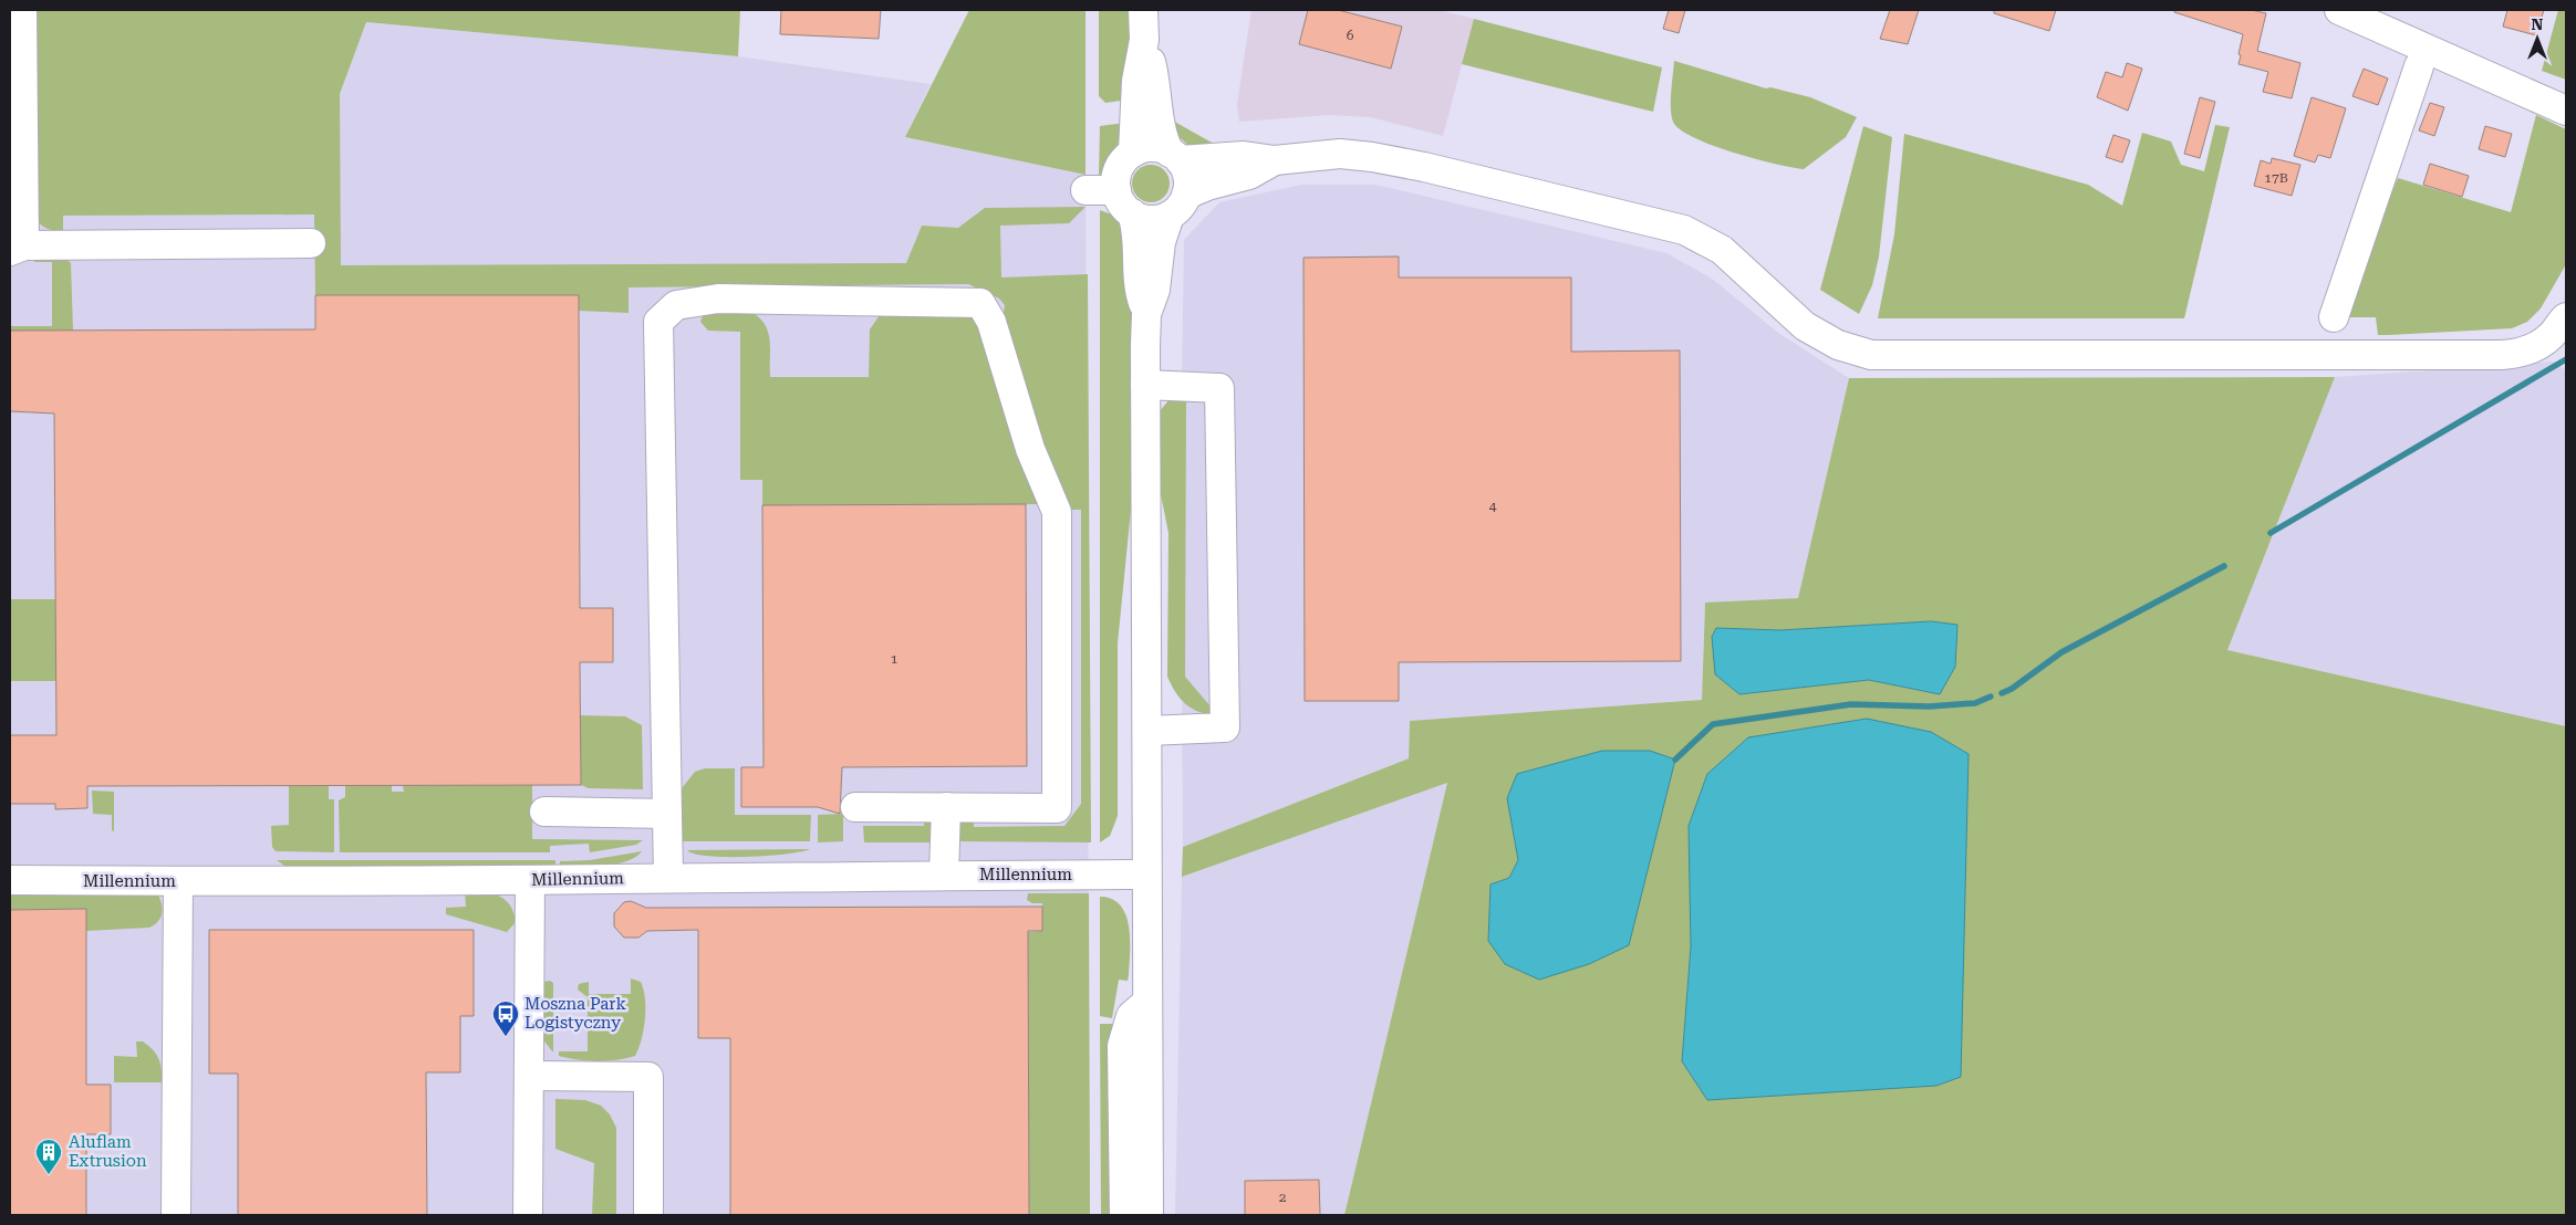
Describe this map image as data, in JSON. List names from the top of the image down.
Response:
{
  "streets": {
    "street": ["Millennium"]
  },
  "places": {
    "bus stop": ["Moszna Park Logistyczny"],
    "building": ["Aluflam Extrusion"]
  },
  "house_numbers": [
    "6",
    "17B",
    "4",
    "1",
    "2"
  ],
  "north": "top"
}
